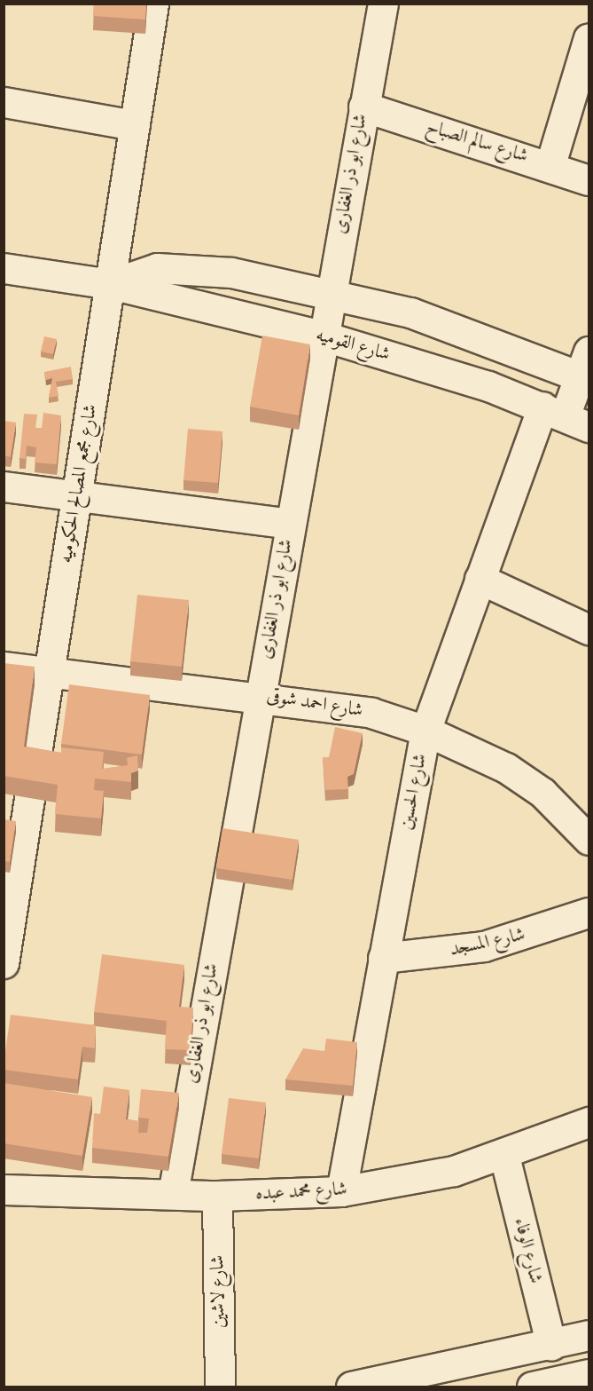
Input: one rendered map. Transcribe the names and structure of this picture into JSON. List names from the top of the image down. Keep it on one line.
{"streets":{"street":["شارع سالم الصباح","شارع ابو ذر الغفارى","شارع القوميه","شارع مجمع المصالح الحكوميه","شارع احمد شوقى","شارع الحسين","شارع المسجد","شارع محمد عبده","شارع الوفاء","شارع لاشين"]},"crossings":[["شارع سالم الصباح","شارع ابو ذر الغفارى"],["شارع ابو ذر الغفارى","شارع القوميه"],["شارع ابو ذر الغفارى","شارع احمد شوقى"],["شارع ابو ذر الغفارى","شارع محمد عبده"],["شارع القوميه","شارع مجمع المصالح الحكوميه"],["شارع القوميه","شارع الحسين"],["شارع مجمع المصالح الحكوميه","شارع احمد شوقى"],["شارع احمد شوقى","شارع الحسين"],["شارع الحسين","شارع المسجد"],["شارع الحسين","شارع محمد عبده"],["شارع محمد عبده","شارع الوفاء"],["شارع محمد عبده","شارع لاشين"]]}
